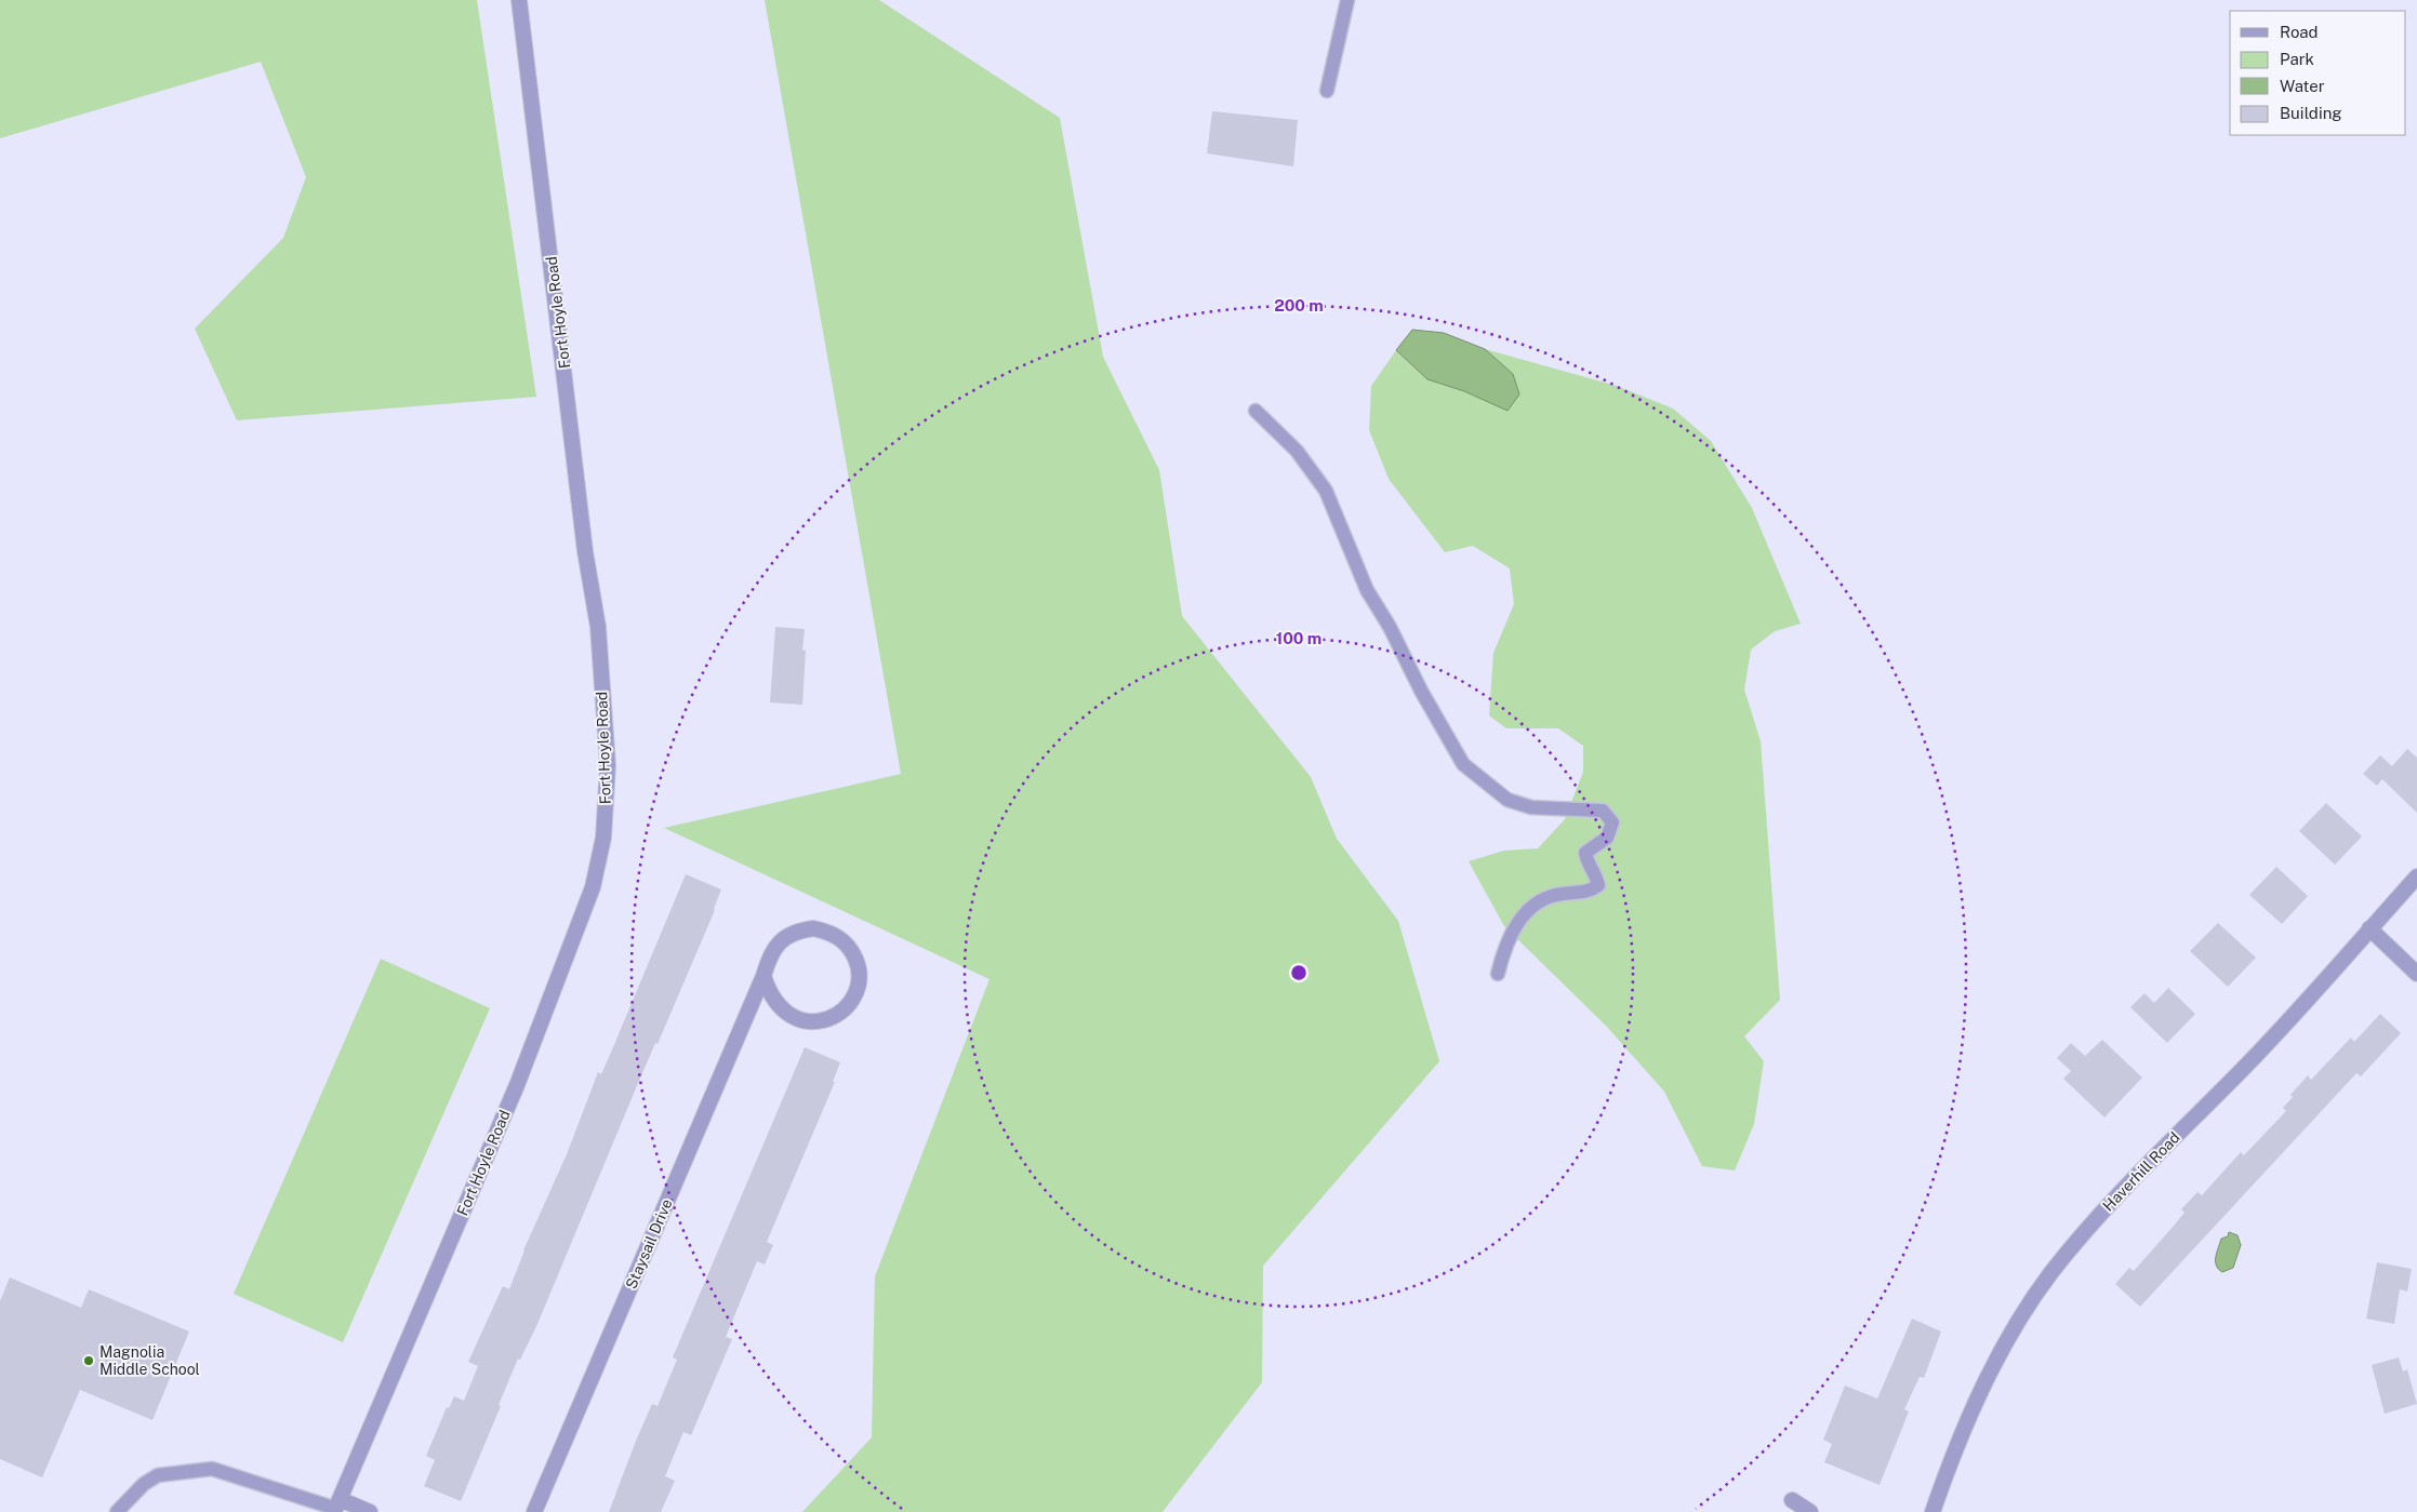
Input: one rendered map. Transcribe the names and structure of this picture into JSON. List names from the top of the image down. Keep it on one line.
{"streets":{"street":["Fort Hoyle Road","Haverhill Road","Staysail Drive"]},"places":["Magnolia Middle School"],"legend":["Road","Park","Water","Building"],"rings":["200 m","100 m"]}
